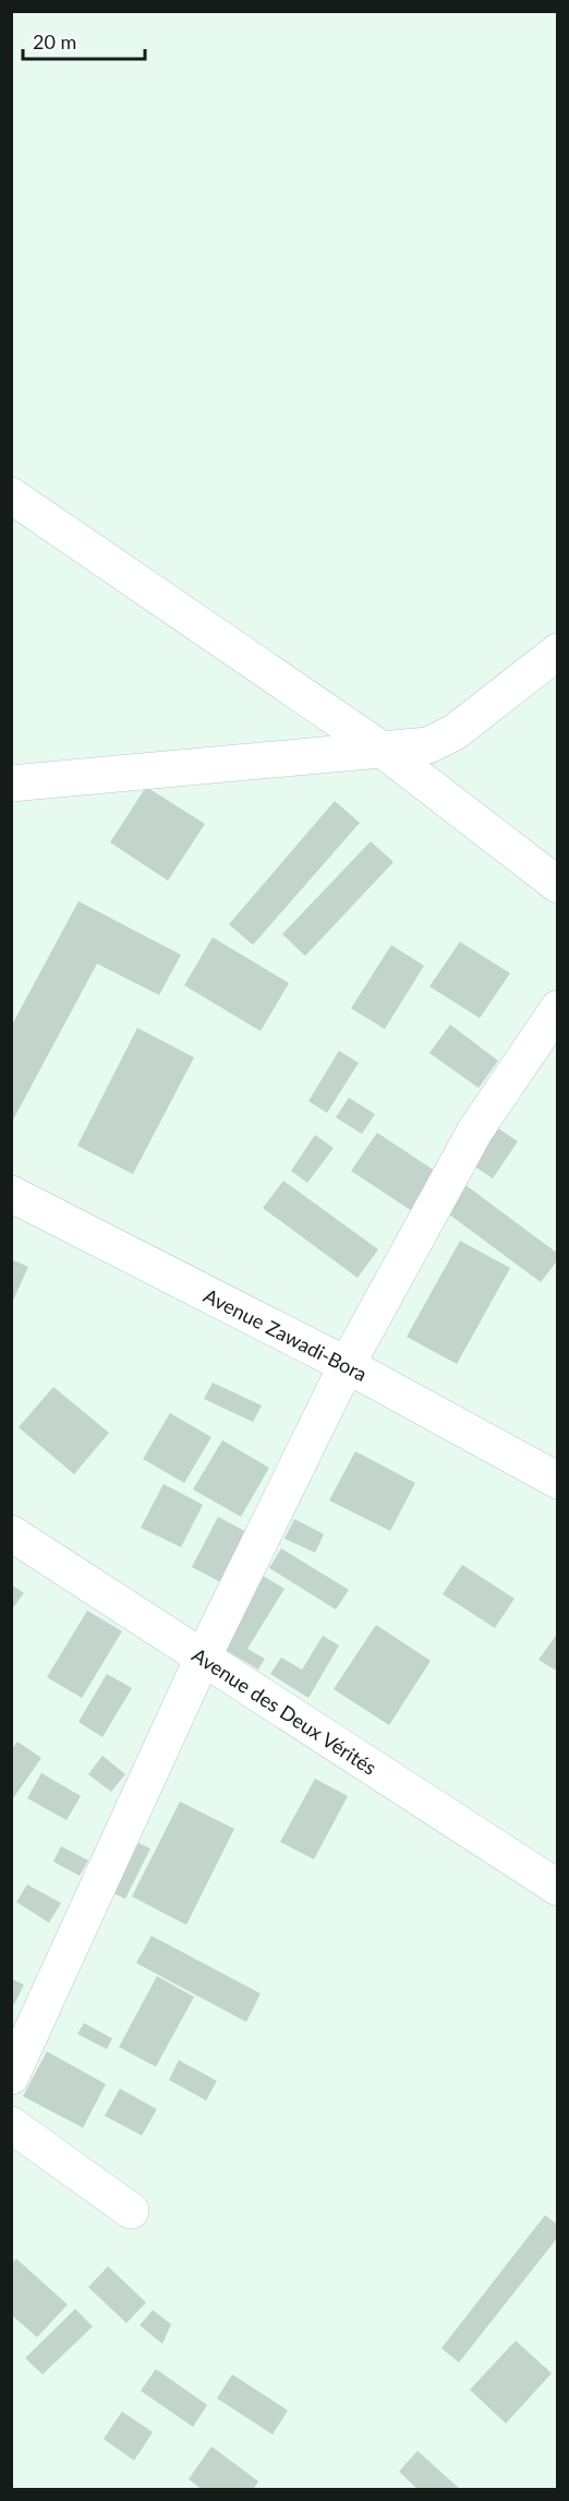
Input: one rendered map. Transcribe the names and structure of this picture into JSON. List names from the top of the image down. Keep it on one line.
{"streets":{"street":["Avenue Zawadi-Bora","Avenue des Deux Vérités"]},"scale_bar":"20 m"}
